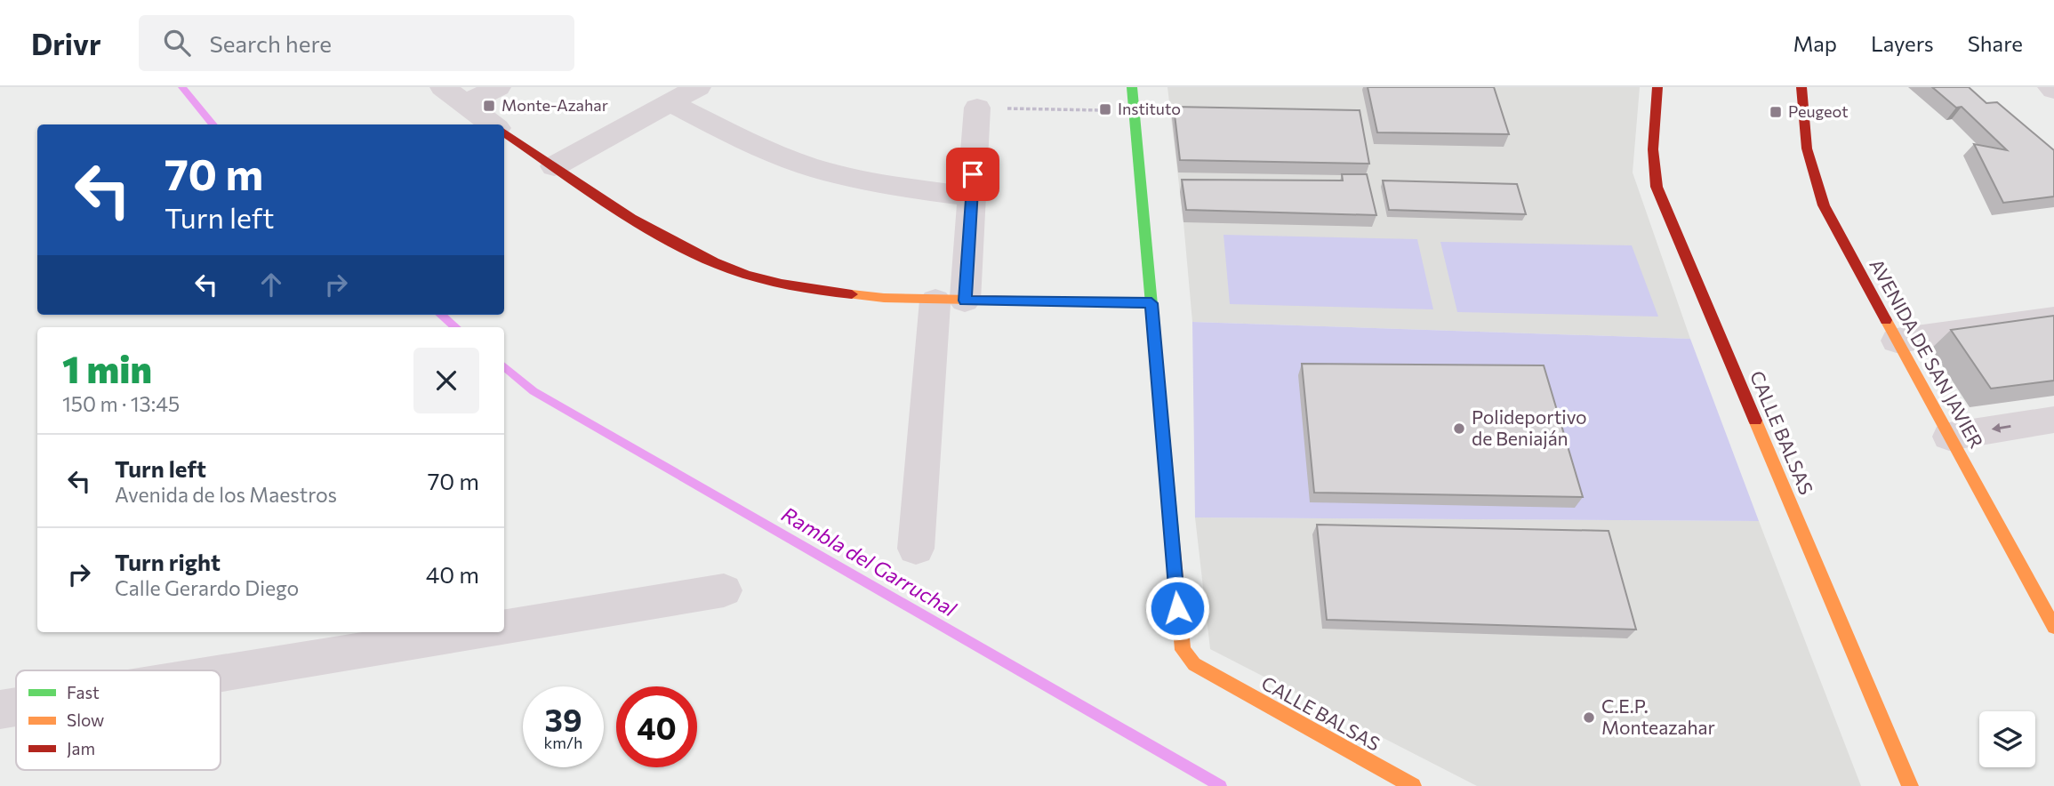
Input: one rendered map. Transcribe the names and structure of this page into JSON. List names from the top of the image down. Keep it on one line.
{"streets":{"street":["AVENIDA DE SAN JAVIER","CALLE BALSAS"]},"water":["Rambla del Garruchal"],"places":{"transit":["Monte-Azahar","Instituto","Peugeot"],"other":["Polideportivo de Beniaján","C.E.P. Monteazahar"]},"legend":["Fast","Slow","Jam"],"page":{"header":"Drivr","search":"Search here","nav":["Map","Layers","Share"],"turn":["70 m","Turn left"],"heading":["1 min","150 m · 13:45"],"list":[{"name":"Turn left","note":"Avenida de los Maestros","value":"70 m"},{"name":"Turn right","note":"Calle Gerardo Diego","value":"40 m"}],"speed":"39 km/h","limit":"40"}}
